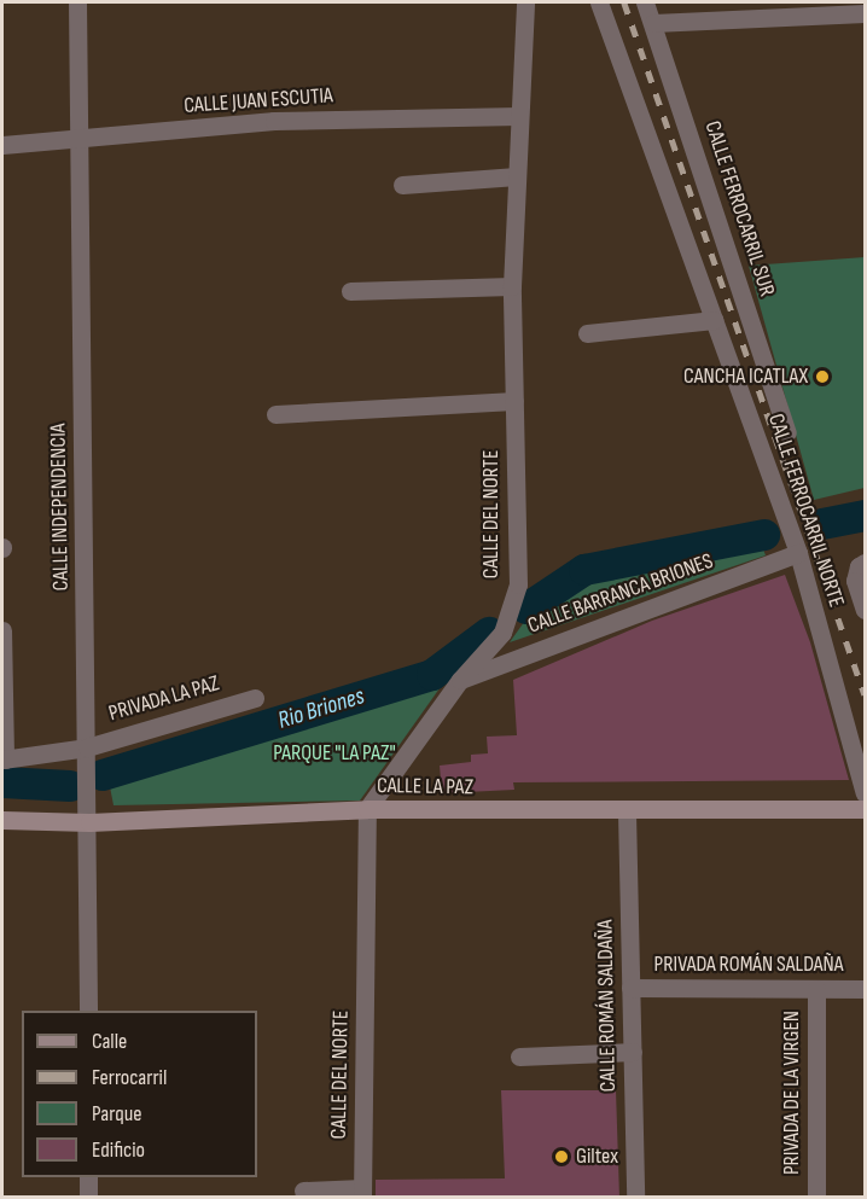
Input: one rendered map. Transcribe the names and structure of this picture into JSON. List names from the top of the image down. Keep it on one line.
{"streets":{"main road":["CALLE LA PAZ"],"street":["CALLE JUAN ESCUTIA","CALLE FERROCARRIL SUR","CALLE INDEPENDENCIA","CALLE FERROCARRIL NORTE","CALLE DEL NORTE","CALLE BARRANCA BRIONES","PRIVADA LA PAZ","PRIVADA ROMÁN SALDAÑA","CALLE ROMÁN SALDAÑA","PRIVADA DE LA VIRGEN"]},"crossings":[["CALLE JUAN ESCUTIA","CALLE INDEPENDENCIA"],["CALLE JUAN ESCUTIA","CALLE DEL NORTE"],["CALLE INDEPENDENCIA","PRIVADA LA PAZ"],["CALLE INDEPENDENCIA","CALLE LA PAZ"],["CALLE FERROCARRIL NORTE","CALLE BARRANCA BRIONES"],["CALLE FERROCARRIL NORTE","CALLE LA PAZ"],["CALLE DEL NORTE","CALLE BARRANCA BRIONES"],["CALLE DEL NORTE","CALLE LA PAZ"],["CALLE LA PAZ","CALLE ROMÁN SALDAÑA"],["PRIVADA ROMÁN SALDAÑA","CALLE ROMÁN SALDAÑA"],["PRIVADA ROMÁN SALDAÑA","PRIVADA DE LA VIRGEN"]],"water":["Rio Briones"],"parks":["PARQUE \"LA PAZ\""],"places":["CANCHA ICATLAX","Giltex"],"legend":["Calle","Ferrocarril","Parque","Edificio"]}
